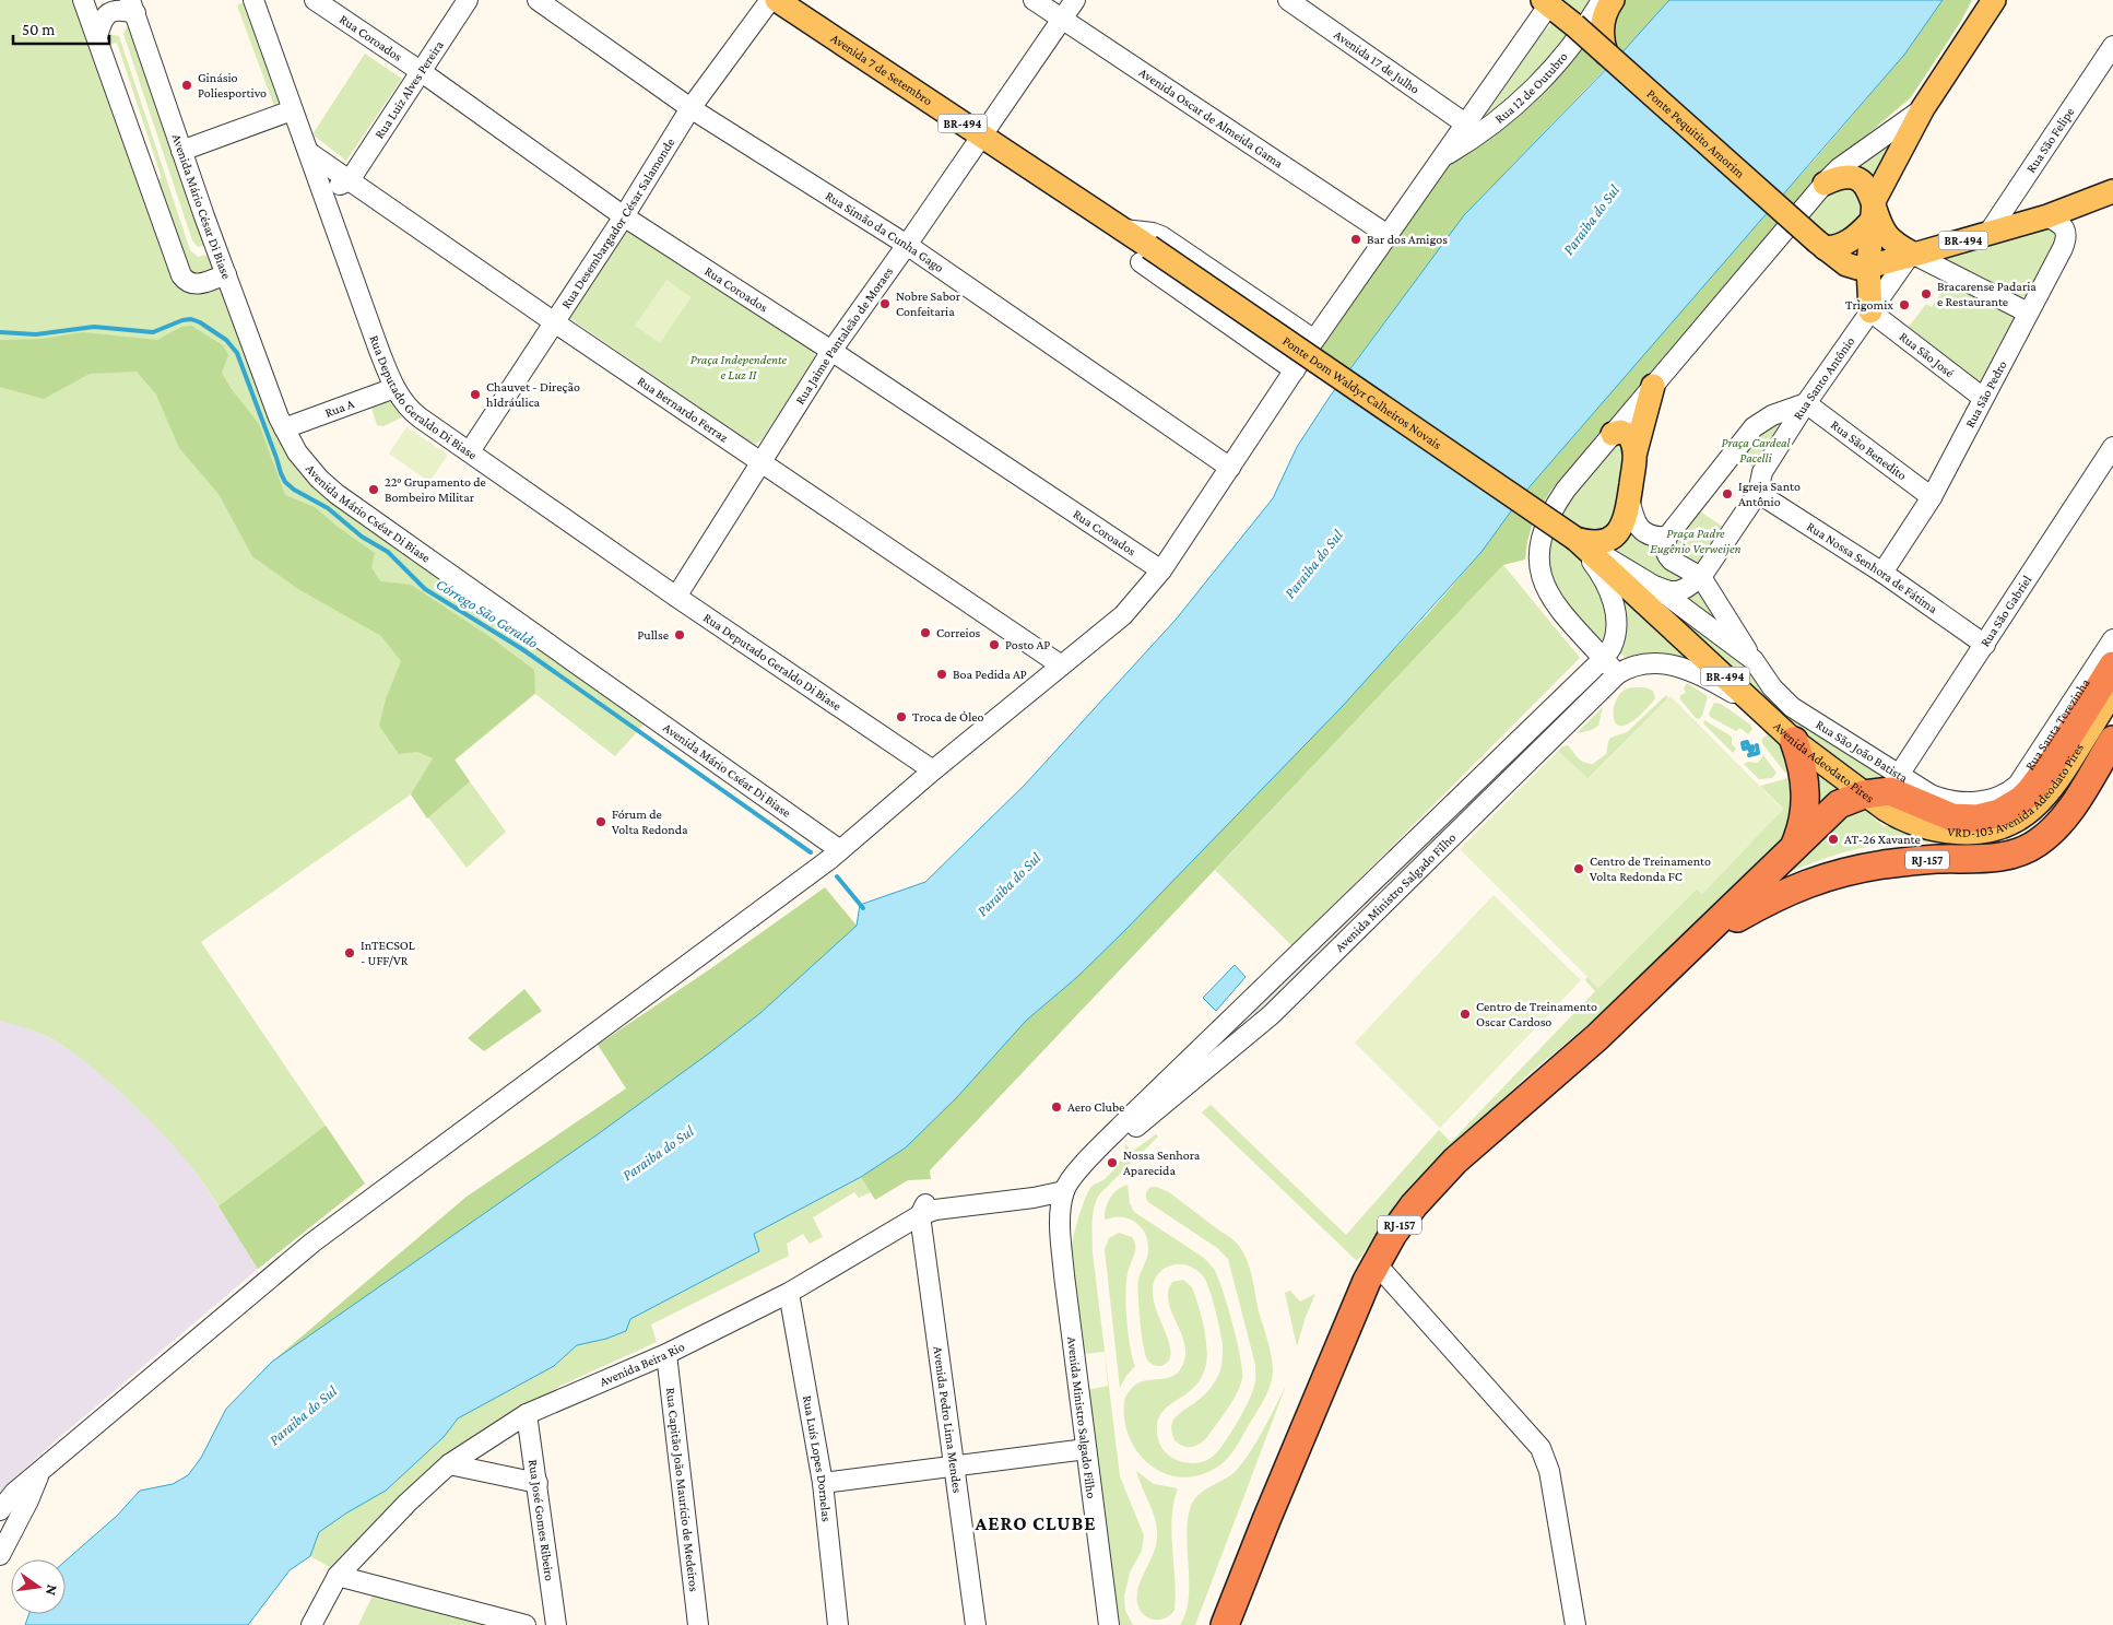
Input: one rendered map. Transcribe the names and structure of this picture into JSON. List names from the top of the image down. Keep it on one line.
{"streets":{"highway":["Avenida Adeodato Pires","RJ-157"],"main road":["Avenida 7 de Setembro","BR-494","Ponte Pequitito Amorim","Ponte Dom Waldyr Calheiros Novais","VRD-103 Avenida Adeodato Pires"],"street":["Rua Coroados","Avenida 17 de Julho","Rua 12 de Outubro","Rua Luiz Alves Pereira","Avenida Oscar de Almeida Gama","Rua São Felipe","Avenida Mário César Di Biase","Rua Desembargador César Salamonde","Rua Simão da Cunha Gago","Rua Jaime Pantaleão de Moraes","Rua São José","Rua Santo Antônio","Rua São Pedro","Rua Deputado Geraldo Di Biase","Rua A","Rua Bernardo Ferraz","Rua São Benedito","Avenida Mário Cséar Di Biase","Rua Nossa Senhora de Fátima","Rua São Gabriel","Rua Santa Terezinha","Rua São João Batista","Avenida Ministro Salgado Filho","Avenida Beira Rio","Avenida Pedro Lima Mendes","Rua Luís Lopes Dornelas","Rua Capitão João Maurício de Medeiros","Rua José Gomes Ribeiro"]},"crossings":[["Rua Coroados","Rua Luiz Alves Pereira"],["Rua Coroados","Rua Desembargador César Salamonde"],["Rua Coroados","Rua Jaime Pantaleão de Moraes"],["Avenida 7 de Setembro","Rua Jaime Pantaleão de Moraes"],["Avenida 7 de Setembro","Ponte Dom Waldyr Calheiros Novais"],["Rua Luiz Alves Pereira","Rua Bernardo Ferraz"],["Avenida Oscar de Almeida Gama","Rua Jaime Pantaleão de Moraes"],["BR-494","Ponte Pequitito Amorim"],["BR-494","Rua São Felipe"],["BR-494","Rua Santo Antônio"],["BR-494","Rua São Pedro"],["Avenida Mário César Di Biase","Avenida Mário Cséar Di Biase"],["Rua Desembargador César Salamonde","Rua Simão da Cunha Gago"],["Rua Desembargador César Salamonde","Rua Deputado Geraldo Di Biase"],["Rua Desembargador César Salamonde","Rua Bernardo Ferraz"],["Rua Simão da Cunha Gago","Rua Jaime Pantaleão de Moraes"],["Rua Jaime Pantaleão de Moraes","Rua Deputado Geraldo Di Biase"],["Rua Jaime Pantaleão de Moraes","Rua Bernardo Ferraz"],["Rua São José","Rua Santo Antônio"],["Rua São José","Rua São Pedro"],["Rua Santo Antônio","Ponte Dom Waldyr Calheiros Novais"],["Rua Santo Antônio","Rua São Benedito"],["Rua Santo Antônio","Rua Nossa Senhora de Fátima"],["Rua Santo Antônio","Rua São João Batista"],["Rua Santo Antônio","Avenida Adeodato Pires"],["Rua Santo Antônio","Avenida Ministro Salgado Filho"],["Ponte Dom Waldyr Calheiros Novais","Avenida Adeodato Pires"],["Ponte Dom Waldyr Calheiros Novais","Avenida Ministro Salgado Filho"],["Rua São Pedro","Rua São Benedito"],["Rua São Pedro","Rua Nossa Senhora de Fátima"],["Rua Deputado Geraldo Di Biase","Rua A"],["Rua Deputado Geraldo Di Biase","Rua Bernardo Ferraz"],["Rua A","Avenida Mário Cséar Di Biase"],["Rua Nossa Senhora de Fátima","Rua São Gabriel"],["Rua São Gabriel","Rua São João Batista"],["Rua Santa Terezinha","Rua São João Batista"],["Avenida Adeodato Pires","VRD-103 Avenida Adeodato Pires"],["Avenida Adeodato Pires","Avenida Ministro Salgado Filho"],["Avenida Ministro Salgado Filho","Avenida Beira Rio"],["Avenida Beira Rio","Avenida Pedro Lima Mendes"],["Avenida Beira Rio","Rua Luís Lopes Dornelas"],["Avenida Beira Rio","Rua Capitão João Maurício de Medeiros"],["Avenida Beira Rio","Rua José Gomes Ribeiro"]],"districts":["AERO CLUBE"],"water":["Paraiba do Sul","Córrego São Geraldo"],"parks":["Praça Independente e Luz II","Praça Cardeal Pacelli","Praça Padre Eugênio Verweijen"],"places":["Ginásio Poliesportivo","Bar dos Amigos","Bracarense Padaria e Restaurante","Nobre Sabor Confeitaria","Trigomix","Chauvet - Direção hIdráulica","22° Grupamento de Bombeiro Militar","Igreja Santo Antônio","Correios","Pullse","Posto AP","Boa Pedida AP","Troca de Óleo","Fórum de Volta Redonda","AT-26 Xavante","Centro de Treinamento Volta Redonda FC","InTECSOL - UFF/VR","Centro de Treinamento Oscar Cardoso","Aero Clube","Nossa Senhora Aparecida"],"scale_bar":"50 m","north":"right"}
